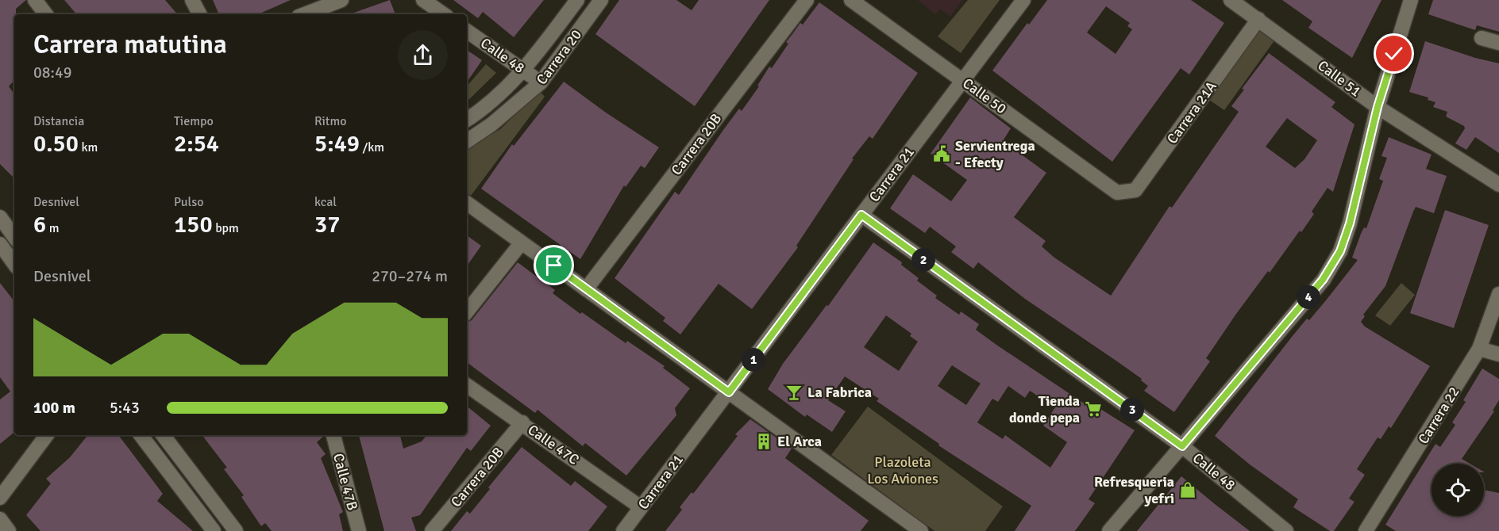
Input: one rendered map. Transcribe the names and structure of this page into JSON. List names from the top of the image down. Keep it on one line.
{"streets":{"street":["Calle 48","Carrera 20","Calle 51","Calle 50","Carrera 21A","Carrera 20B","Carrera 21","Carrera 22","Calle 47C","Calle 47B"]},"crossings":[["Calle 48","Carrera 20"],["Calle 48","Carrera 21"],["Calle 51","Carrera 21A"],["Calle 50","Carrera 21A"],["Calle 50","Carrera 21"],["Carrera 20B","Calle 47C"],["Carrera 21","Calle 47C"]],"parks":["Plazoleta Los Aviones"],"places":{"public building":["Servientrega - Efecty"],"bar":["La Fabrica"],"supermarket":["Tienda donde pepa"],"building":["El Arca"],"shop":["Refresqueria yefri"]},"page":{"heading":["Carrera matutina","08:49"],"stats":[["Distancia","0.50 km"],["Tiempo","2:54"],["Ritmo","5:49 /km"],["Desnivel","6 m"],["Pulso","150 bpm"],["kcal","37"]],"pins":["2","4","1","3"],"chart":["Desnivel","270–274 m"],"list":[{"name":"100 m","note":"5:43"}]}}
